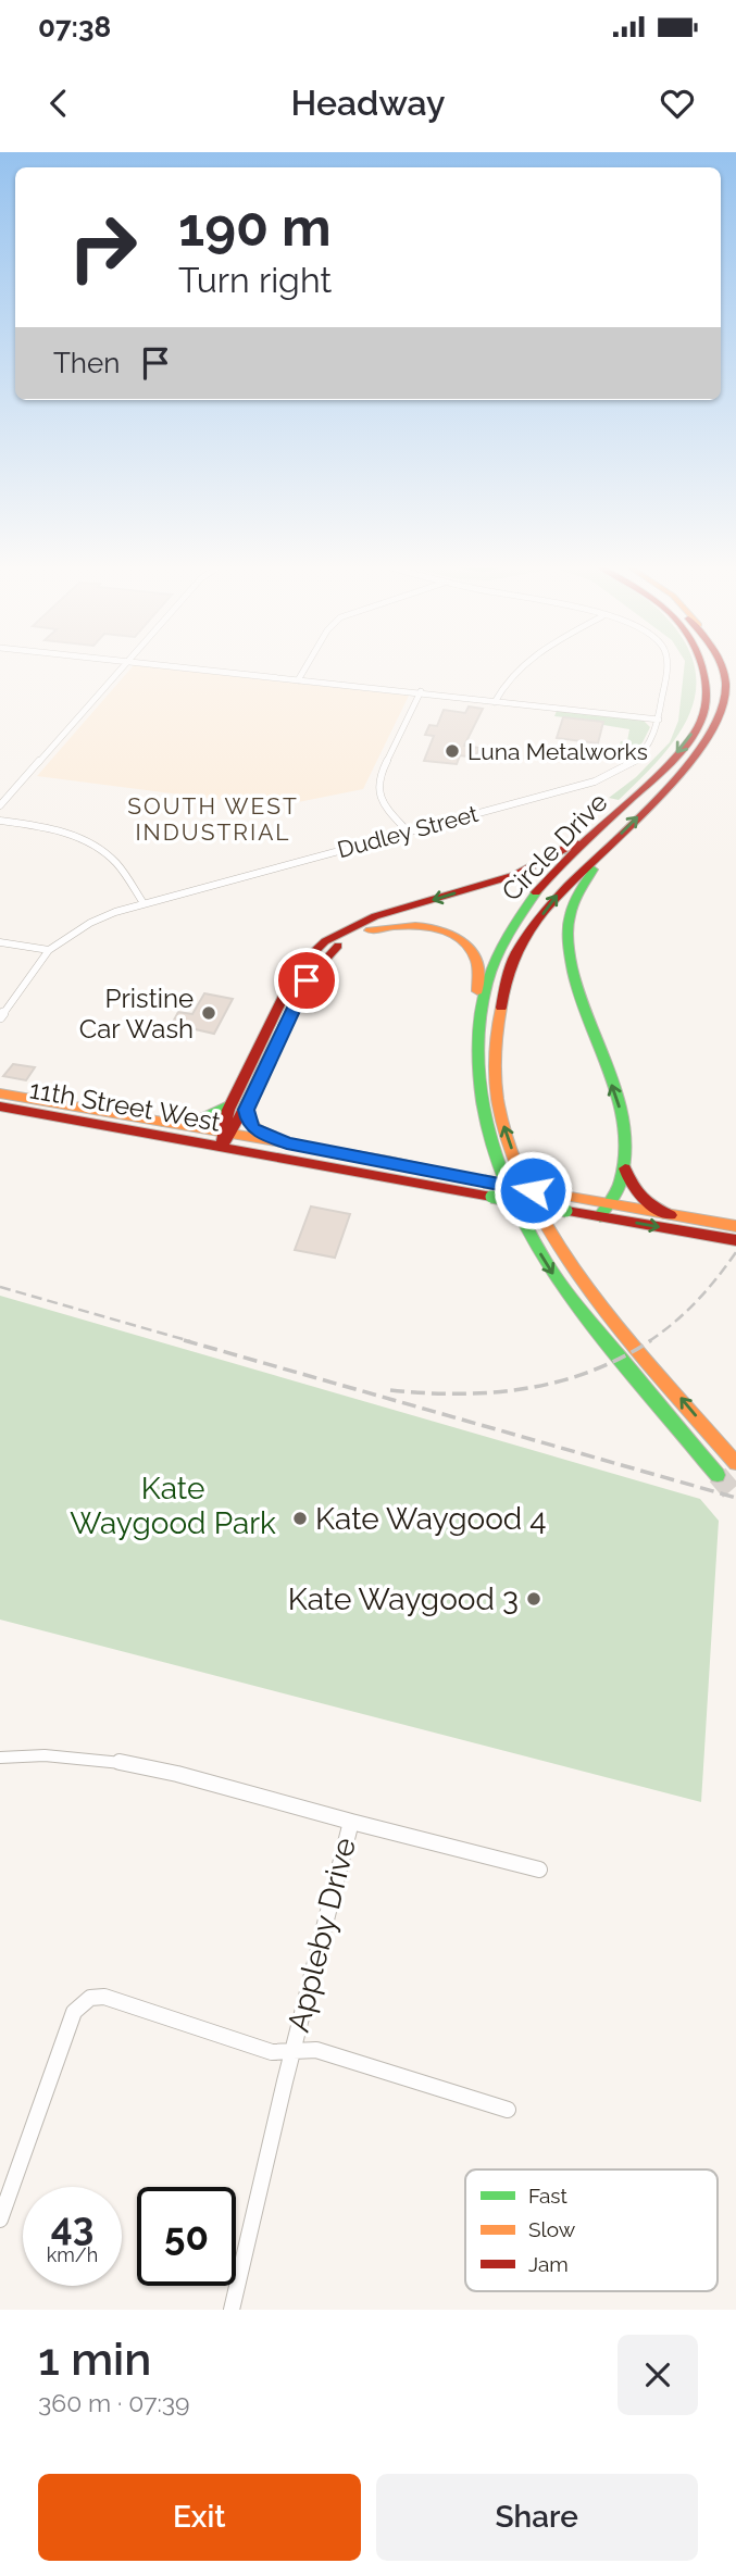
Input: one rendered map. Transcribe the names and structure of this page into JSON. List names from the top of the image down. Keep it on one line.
{"streets":{"main road":["Circle Drive","11th Street West"],"street":["Dudley Street","Appleby Drive"]},"districts":["SOUTH WEST INDUSTRIAL"],"parks":["Kate Waygood Park"],"places":["Luna Metalworks","Pristine Car Wash","Kate Waygood 4","Kate Waygood 3"],"legend":["Fast","Slow","Jam"],"page":{"status":"07:38","header":"Headway","turn":["190 m","Turn right"],"then":"Then","speed":"43 km/h","limit":"50","heading":["1 min","360 m · 07:39"],"buttons":["Exit","Share"]}}
